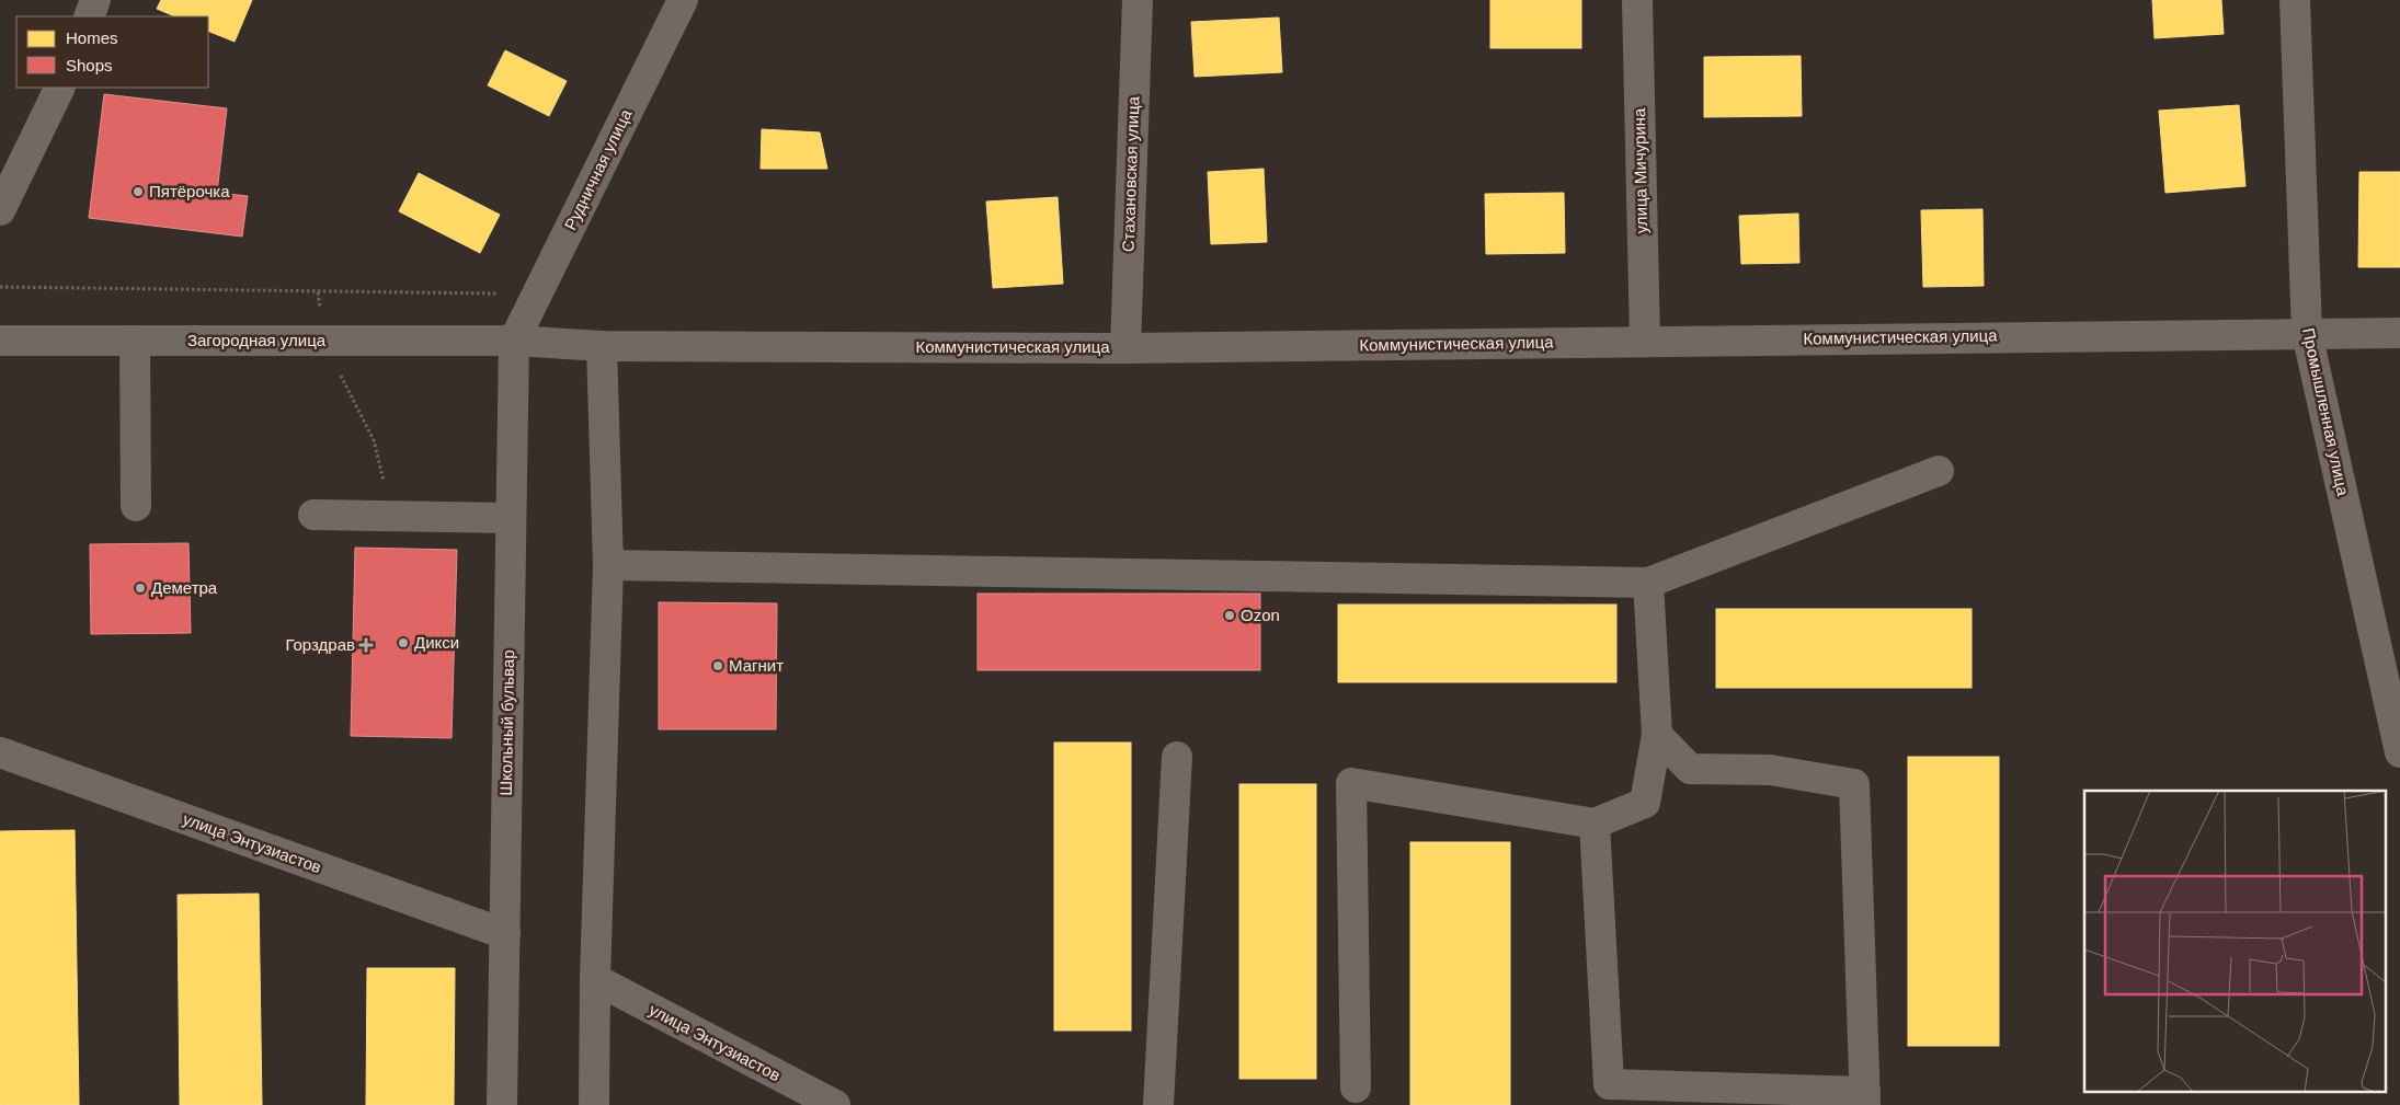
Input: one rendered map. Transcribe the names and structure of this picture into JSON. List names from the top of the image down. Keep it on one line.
{"streets":{"street":["Рудничная улица","улица Мичурина","Стахановская улица","Коммунистическая улица","Загородная улица","Промышленная улица","Школьный бульвар","улица Энтузиастов"]},"crossings":[["Рудничная улица","Коммунистическая улица"],["Рудничная улица","Загородная улица"],["Рудничная улица","Школьный бульвар"],["улица Мичурина","Коммунистическая улица"],["Стахановская улица","Коммунистическая улица"],["Коммунистическая улица","Загородная улица"],["Коммунистическая улица","Промышленная улица"],["Коммунистическая улица","Школьный бульвар"],["Загородная улица","Школьный бульвар"],["Школьный бульвар","улица Энтузиастов"]],"places":{"other":["Пятёрочка","Деметра","Ozon","Дикси","Магнит"],"health":["Горздрав"]},"legend":["Homes","Shops"]}
